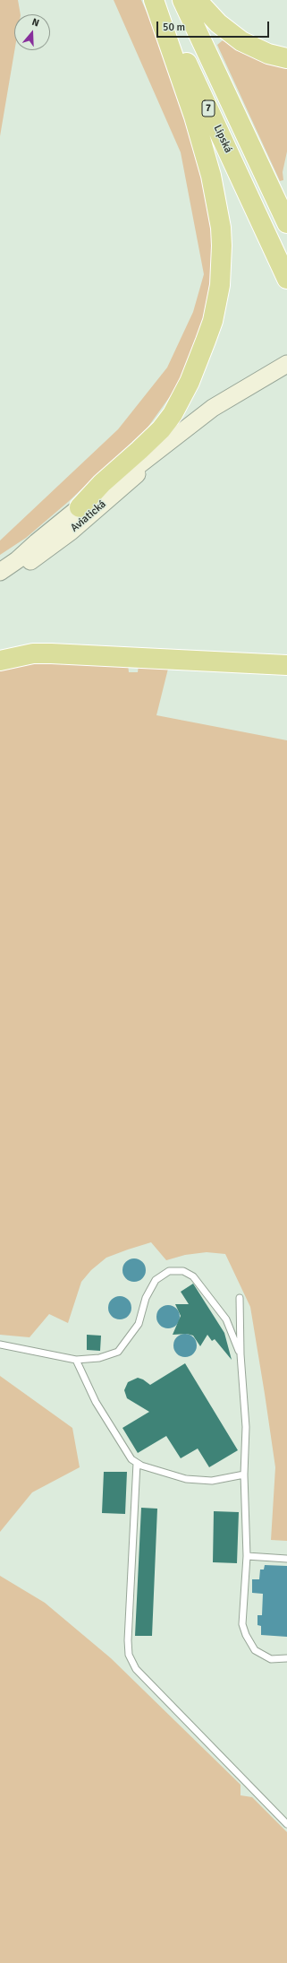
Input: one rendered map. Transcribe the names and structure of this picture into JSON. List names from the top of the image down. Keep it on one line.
{"streets":{"highway":["7","Lipská"],"main road":["Aviatická"]},"scale_bar":"50 m","north":"top"}
